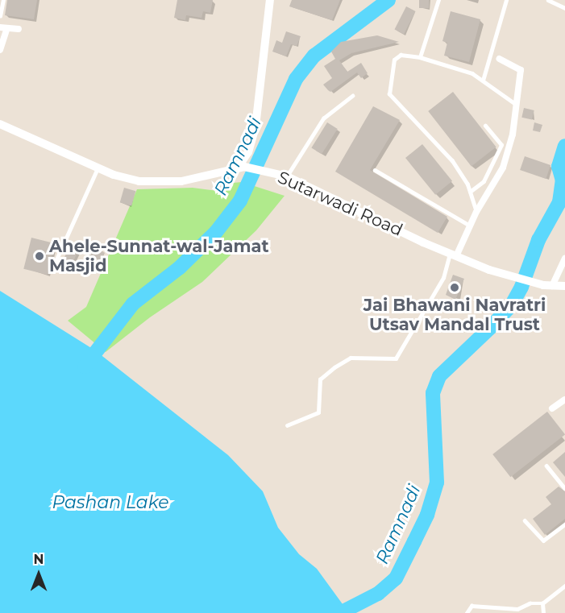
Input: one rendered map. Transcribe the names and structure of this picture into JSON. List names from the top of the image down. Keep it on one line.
{"streets":{"street":["Sutarwadi Road"]},"water":["Ramnadi","Pashan Lake"],"places":["Ahele-Sunnat-wal-Jamat Masjid","Jai Bhawani Navratri Utsav Mandal Trust"],"north":"top"}
